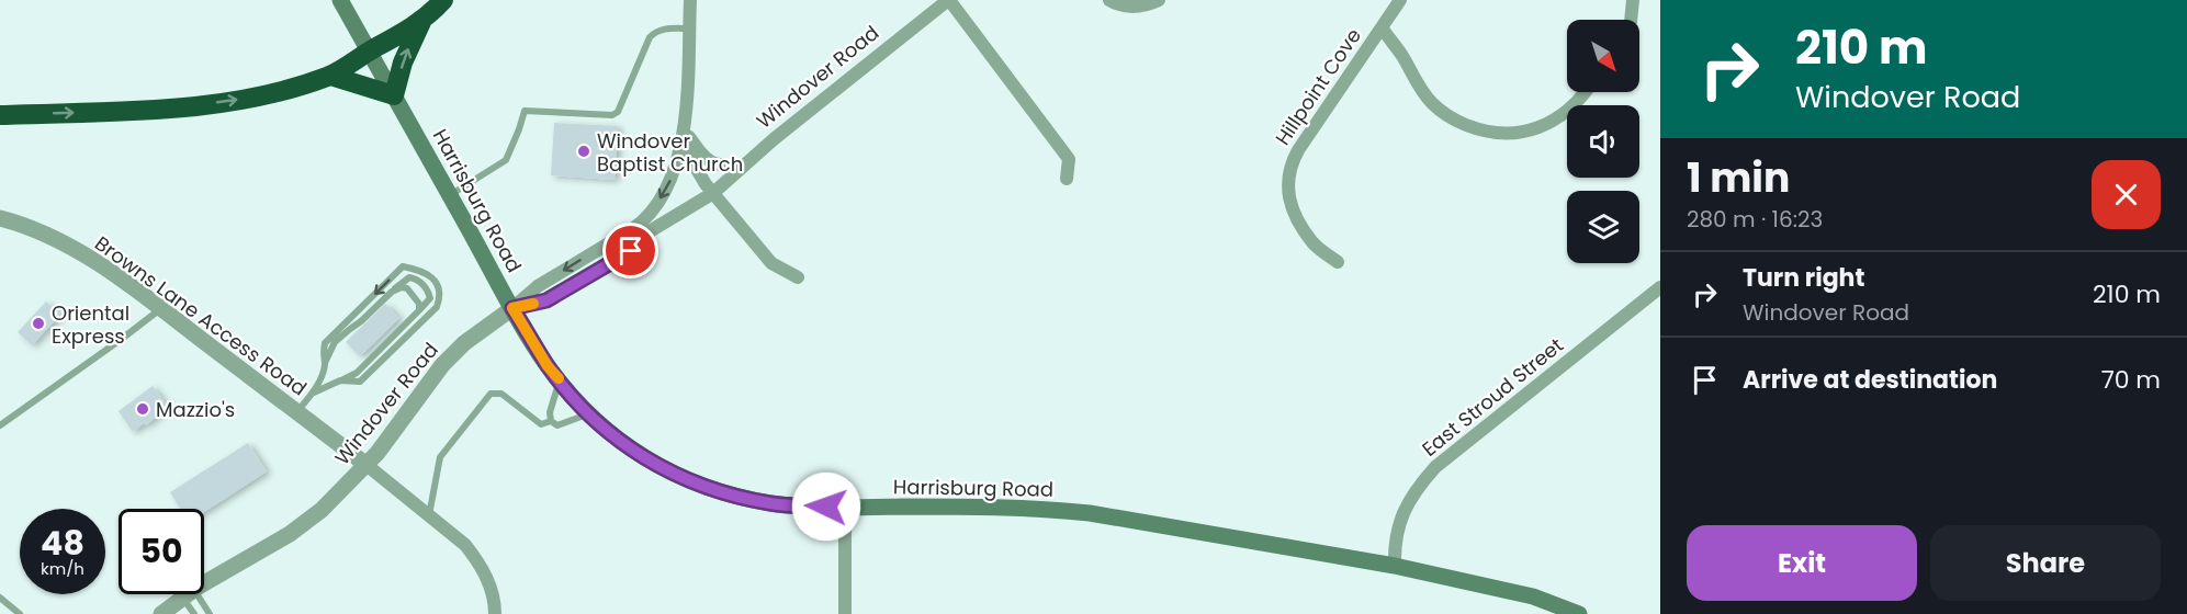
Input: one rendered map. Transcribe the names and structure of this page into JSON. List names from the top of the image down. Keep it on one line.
{"streets":{"main road":["Harrisburg Road"],"street":["Windover Road","Hillpoint Cove","Browns Lane Access Road","East Stroud Street"]},"crossings":[["Windover Road","Harrisburg Road"],["Windover Road","Browns Lane Access Road"],["Harrisburg Road","East Stroud Street"]],"places":["Windover Baptist Church","Oriental Express","Mazzio's"],"north":"bottom right","page":{"turn":["210 m","Windover Road"],"heading":["1 min","280 m · 16:23"],"list":[{"name":"Turn right","note":"Windover Road","value":"210 m"},{"name":"Arrive at destination","value":"70 m"}],"speed":"48 km/h","limit":"50","buttons":["Exit","Share"]}}
